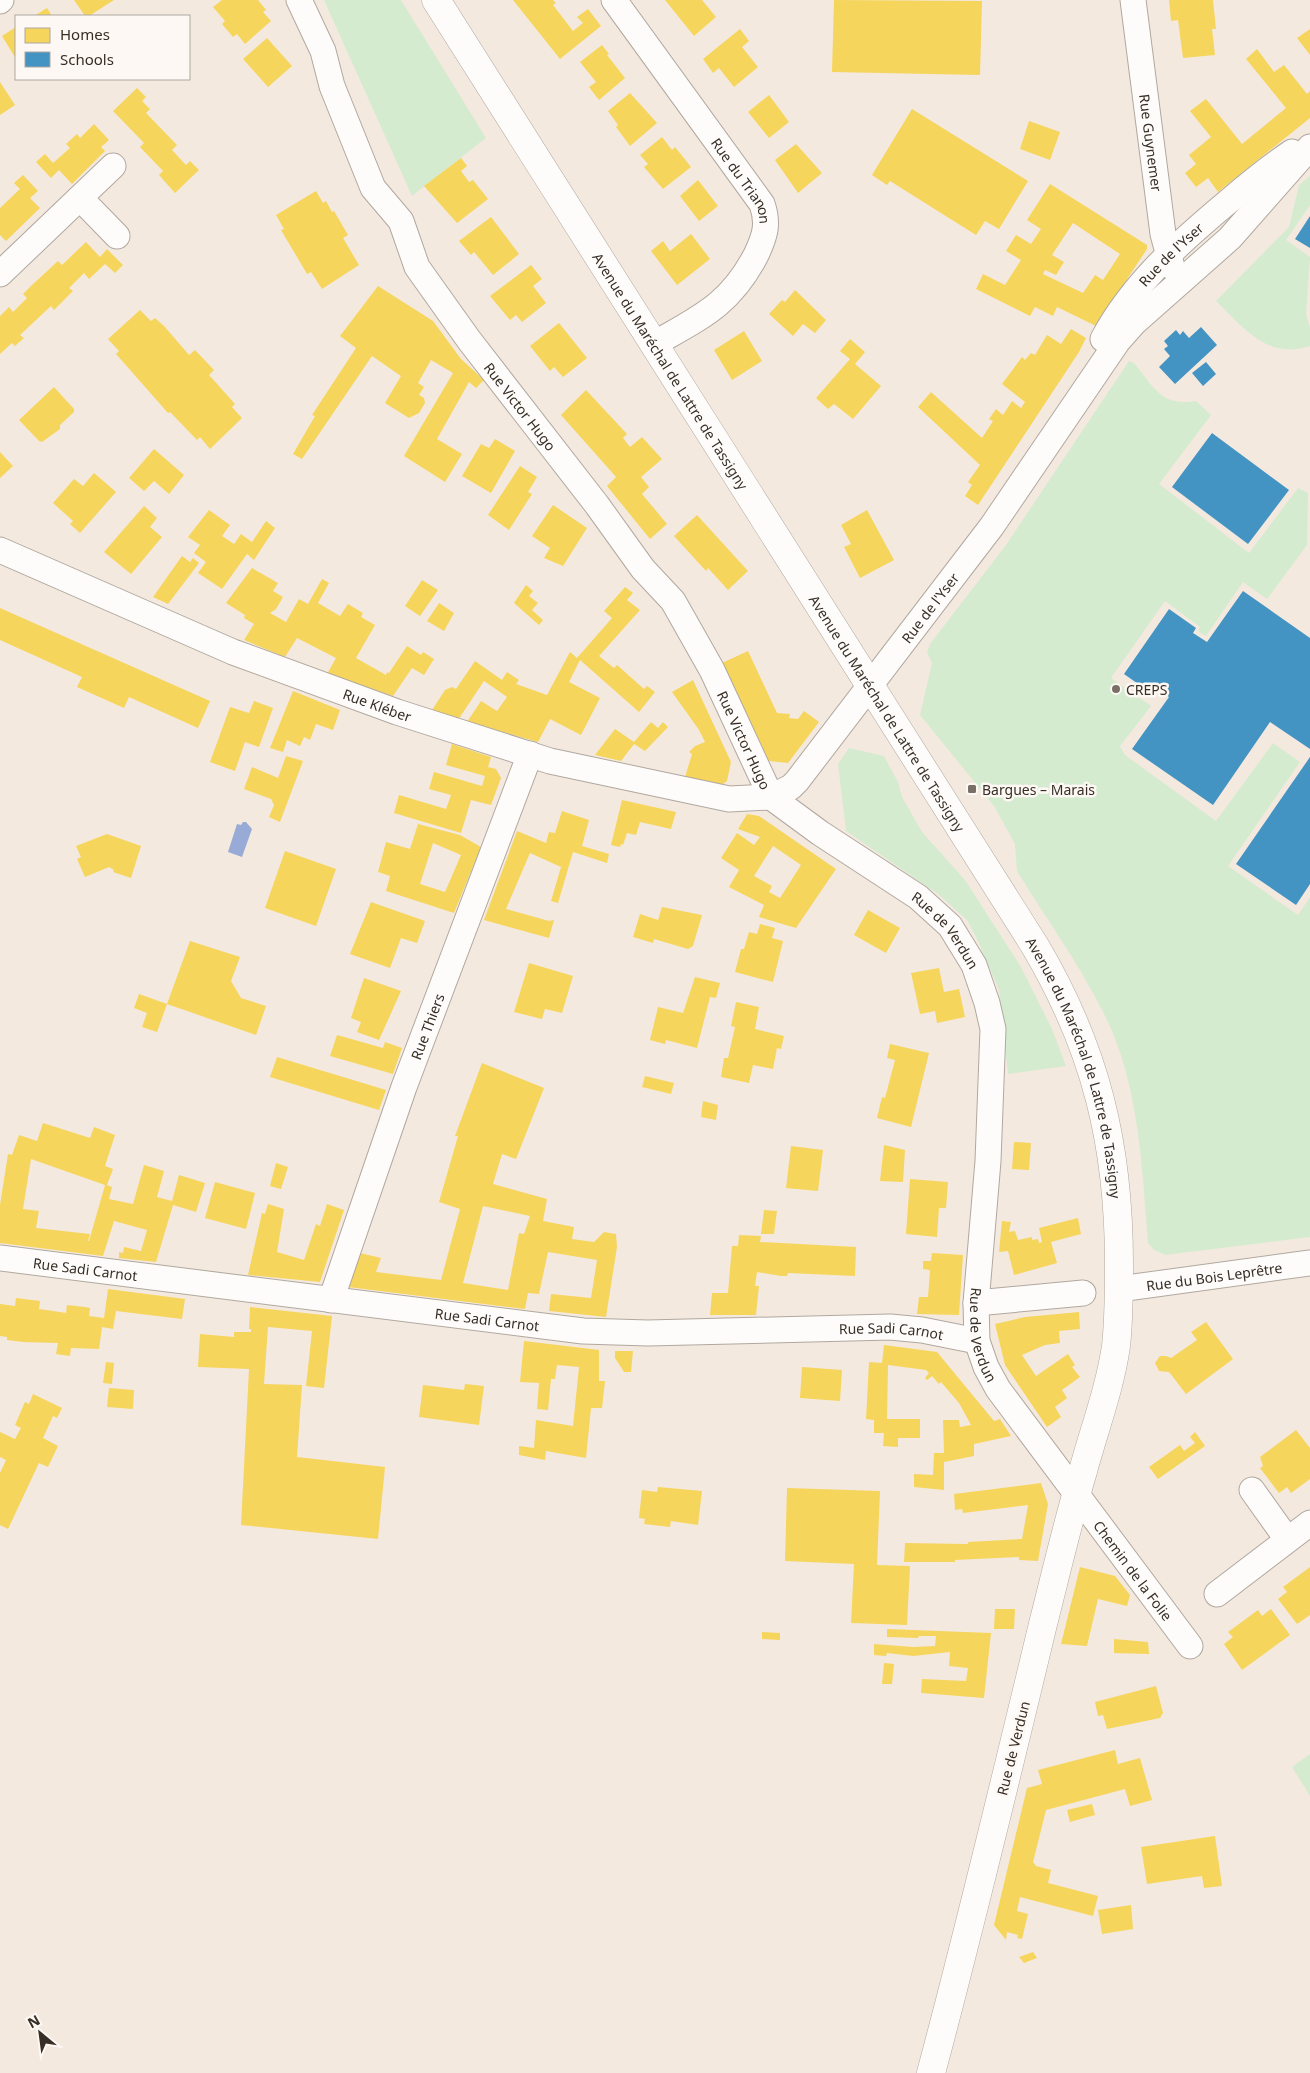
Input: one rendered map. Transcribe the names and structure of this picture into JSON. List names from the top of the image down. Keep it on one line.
{"streets":{"main road":["Avenue du Maréchal de Lattre de Tassigny","Rue de Verdun"],"street":["Rue Guynemer","Rue du Trianon","Rue de l'Yser","Rue Victor Hugo","Rue Kléber","Rue Thiers","Rue Sadi Carnot","Rue du Bois Leprêtre","Chemin de la Folie"]},"crossings":[["Rue Guynemer","Rue de l'Yser"],["Rue du Trianon","Avenue du Maréchal de Lattre de Tassigny"],["Rue de l'Yser","Avenue du Maréchal de Lattre de Tassigny"],["Rue de l'Yser","Rue Victor Hugo"],["Rue de l'Yser","Rue Kléber"],["Rue de l'Yser","Rue de Verdun"],["Avenue du Maréchal de Lattre de Tassigny","Rue de Verdun"],["Avenue du Maréchal de Lattre de Tassigny","Rue du Bois Leprêtre"],["Avenue du Maréchal de Lattre de Tassigny","Chemin de la Folie"],["Rue Victor Hugo","Rue Kléber"],["Rue Victor Hugo","Rue de Verdun"],["Rue Kléber","Rue de Verdun"],["Rue Kléber","Rue Thiers"],["Rue de Verdun","Rue Sadi Carnot"],["Rue de Verdun","Chemin de la Folie"],["Rue Thiers","Rue Sadi Carnot"]],"places":{"other":["CREPS"],"transit":["Bargues – Marais"]},"legend":["Homes","Schools"],"north":"top left"}
